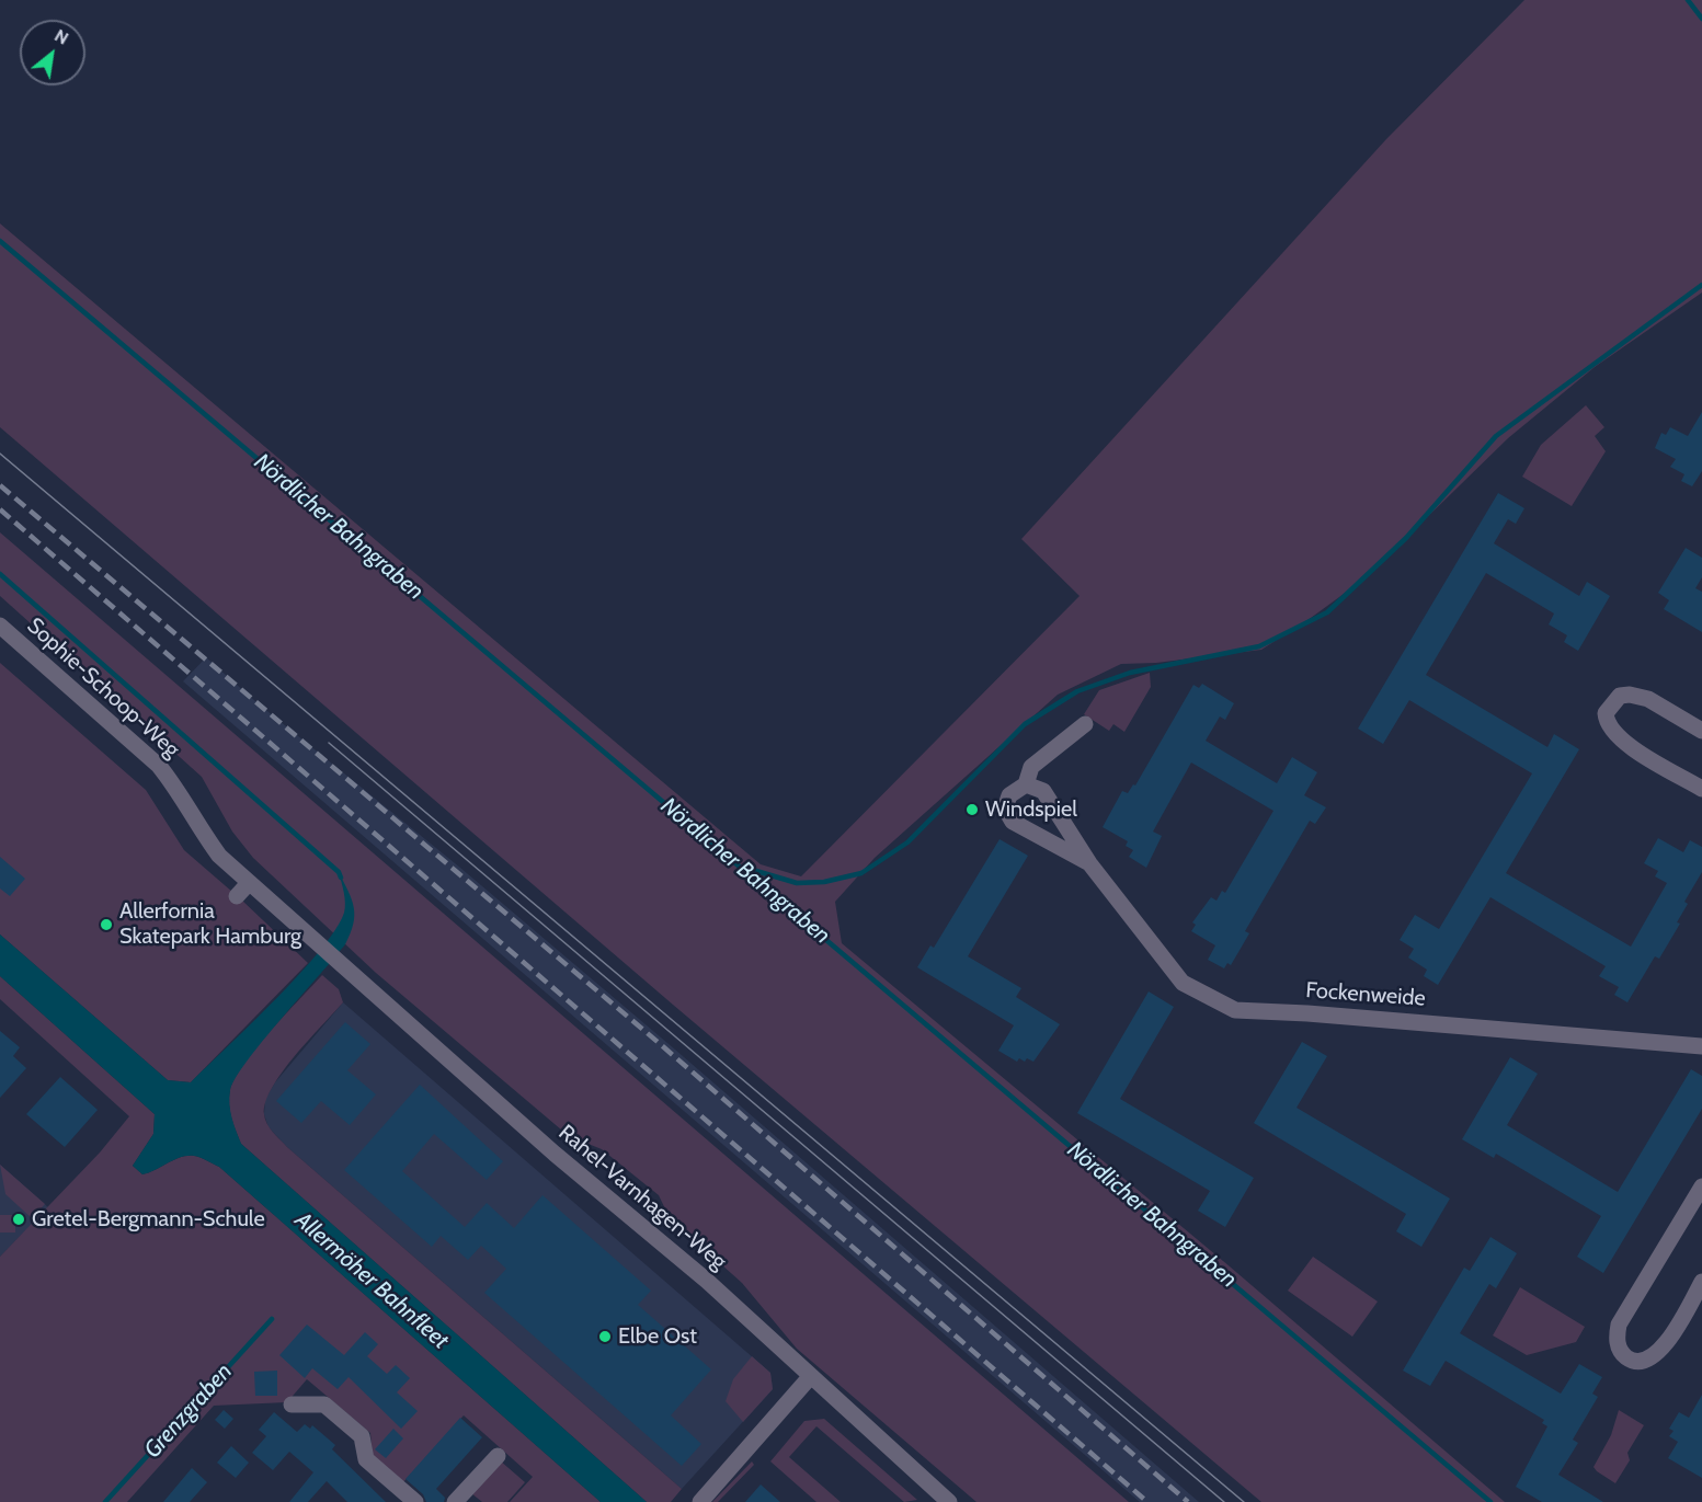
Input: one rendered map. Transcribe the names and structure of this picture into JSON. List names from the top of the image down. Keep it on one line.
{"streets":{"street":["Sophie-Schoop-Weg","Fockenweide","Rahel-Varnhagen-Weg"]},"crossings":[["Sophie-Schoop-Weg","Rahel-Varnhagen-Weg"]],"water":["Nördlicher Bahngraben","Allermöher Bahnfleet","Grenzgraben"],"places":["Windspiel","Allerfornia Skatepark Hamburg","Gretel-Bergmann-Schule","Elbe Ost"],"north":"top right"}
